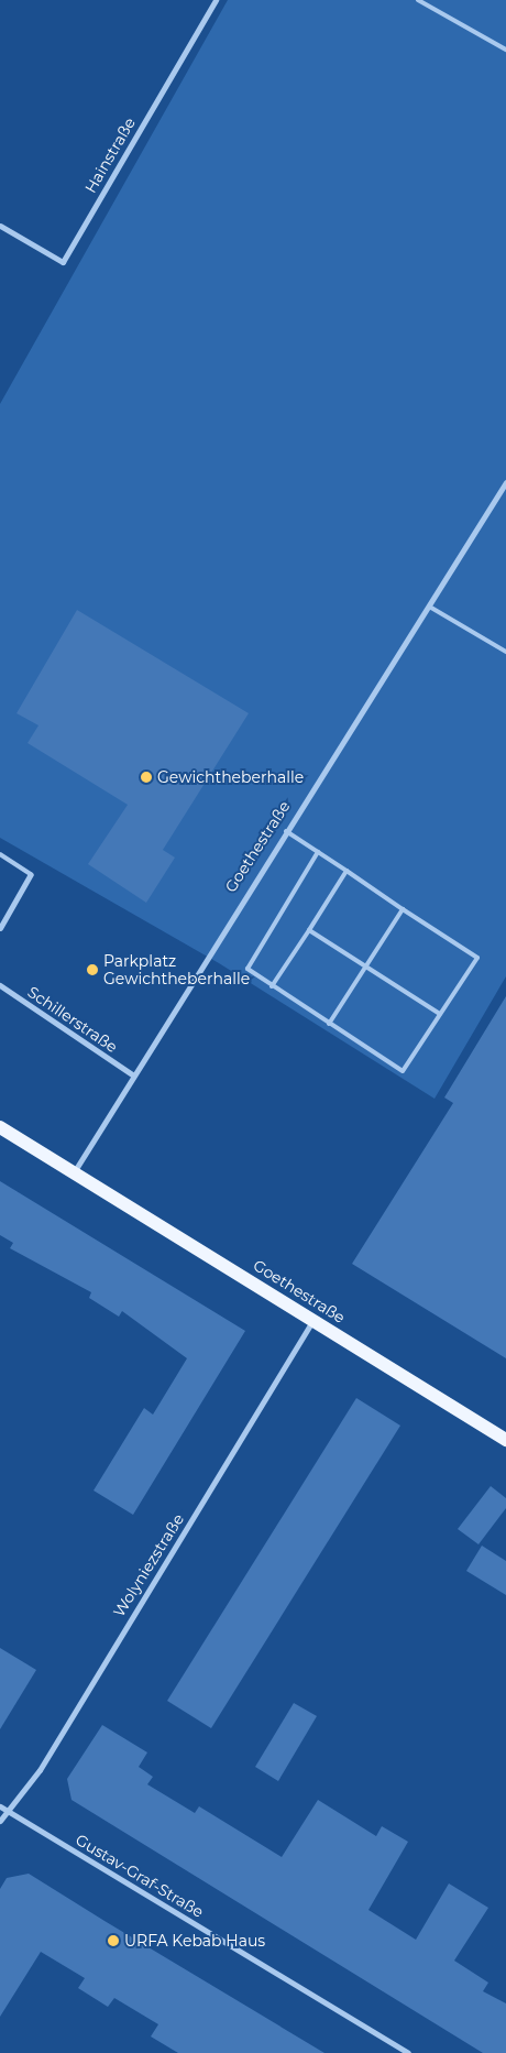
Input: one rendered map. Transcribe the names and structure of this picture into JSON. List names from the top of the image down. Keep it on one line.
{"streets":{"main road":["Goethestraße"],"street":["Hainstraße","Schillerstraße","Wolyniezstraße","Gustav-Graf-Straße"]},"crossings":[["Goethestraße","Schillerstraße"],["Goethestraße","Wolyniezstraße"],["Wolyniezstraße","Gustav-Graf-Straße"]],"places":["Gewichtheberhalle","Parkplatz Gewichtheberhalle","URFA Kebab Haus"]}
